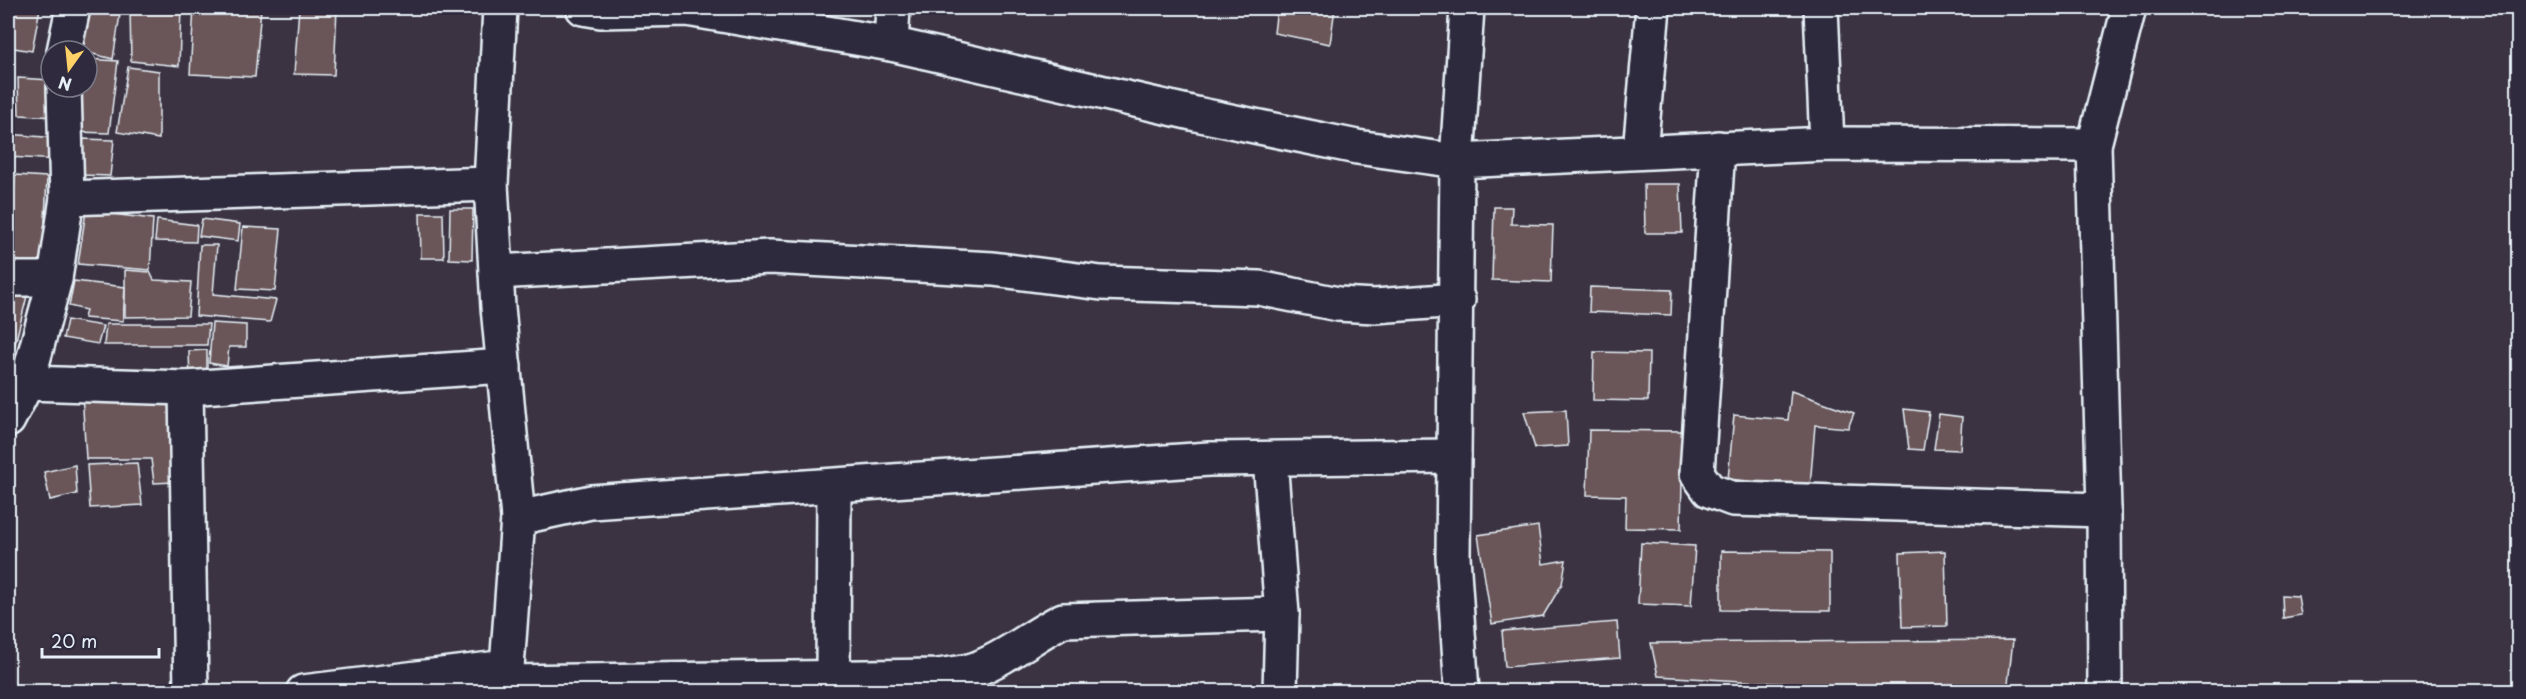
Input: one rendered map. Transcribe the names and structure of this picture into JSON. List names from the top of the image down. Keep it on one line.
{"scale_bar":"20 m","north":"bottom"}
